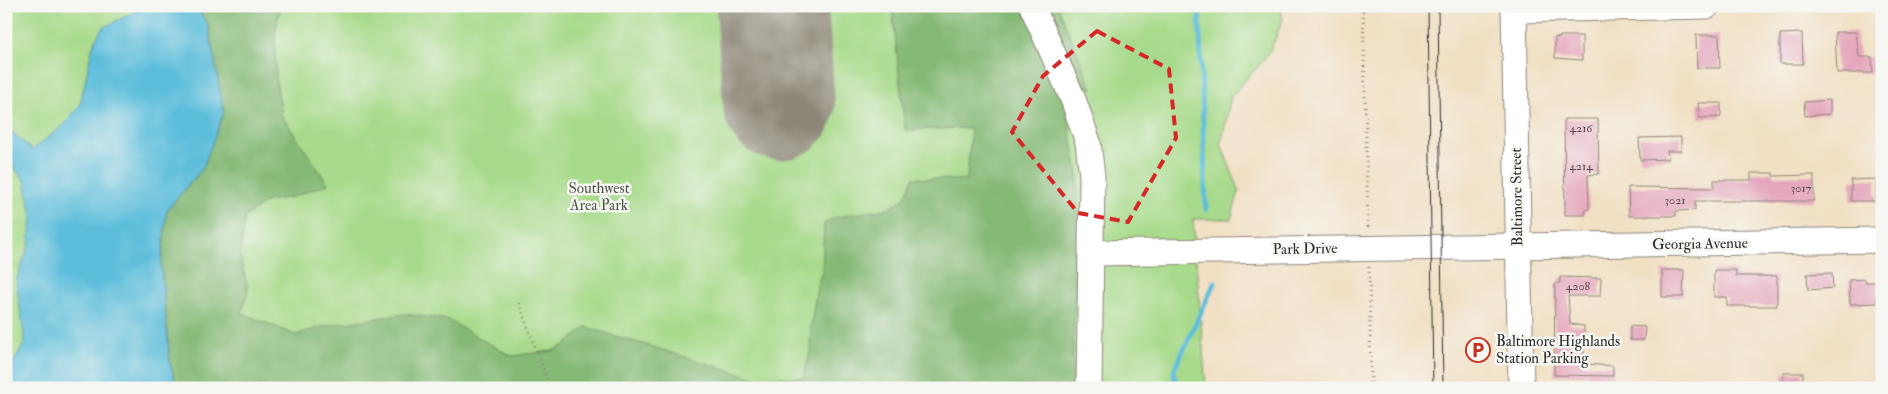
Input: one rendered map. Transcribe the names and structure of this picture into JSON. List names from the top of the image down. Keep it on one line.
{"streets":{"street":["Baltimore Street","Georgia Avenue","Park Drive"]},"crossings":[["Baltimore Street","Georgia Avenue"],["Baltimore Street","Park Drive"],["Georgia Avenue","Park Drive"]],"parks":["Southwest Area Park"],"places":{"parking":["Baltimore Highlands Station Parking"]},"house_numbers":["4216","4214","3017","3021","4208"]}
